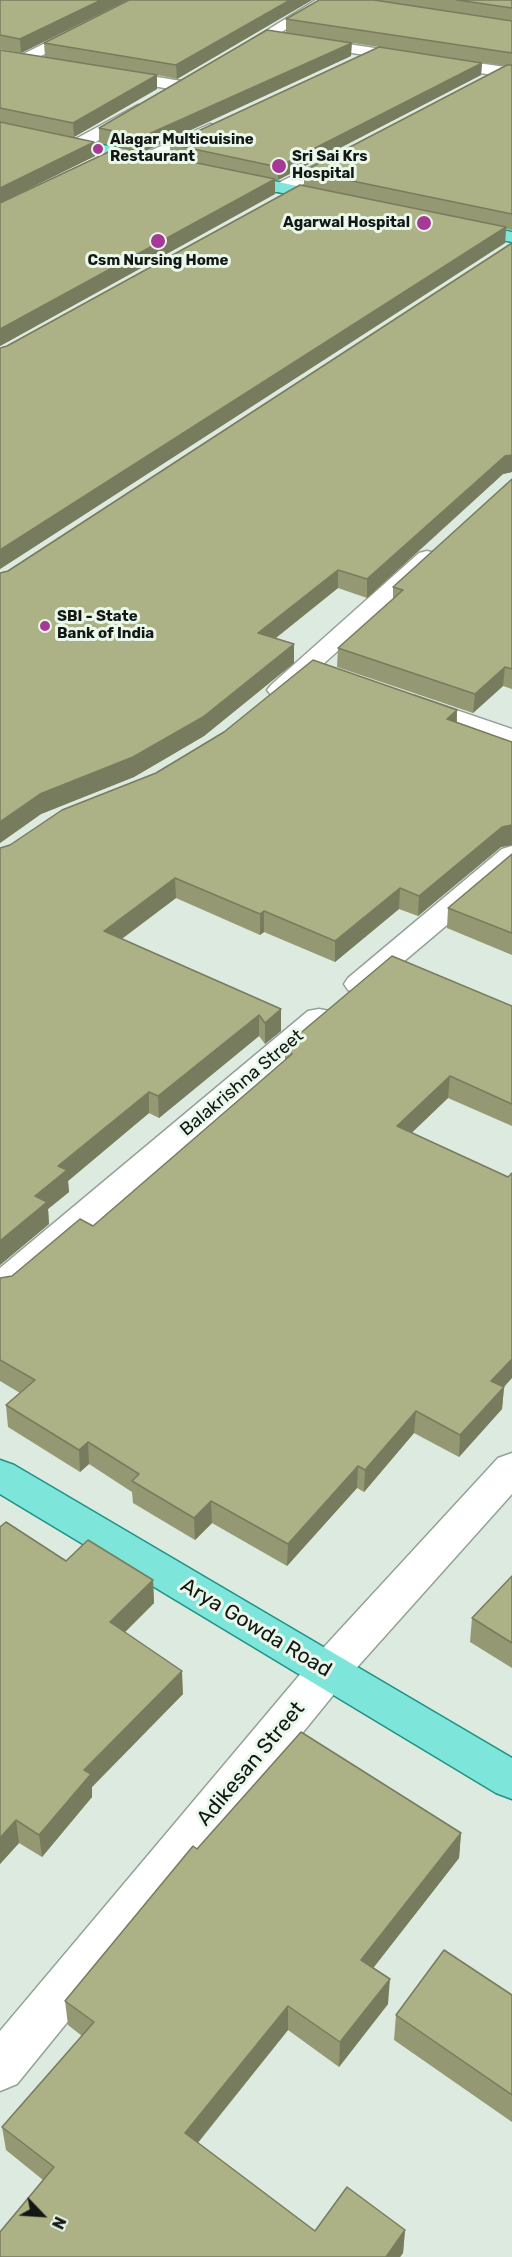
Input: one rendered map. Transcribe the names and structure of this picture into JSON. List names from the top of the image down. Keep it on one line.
{"streets":{"main road":["Arya Gowda Road"],"street":["Balakrishna Street","Adikesan Street"]},"crossings":[["Arya Gowda Road","Adikesan Street"]],"places":["Alagar Multicuisine Restaurant","Sri Sai Krs Hospital","Agarwal Hospital","Csm Nursing Home","SBI - State Bank of India"],"north":"bottom right"}
